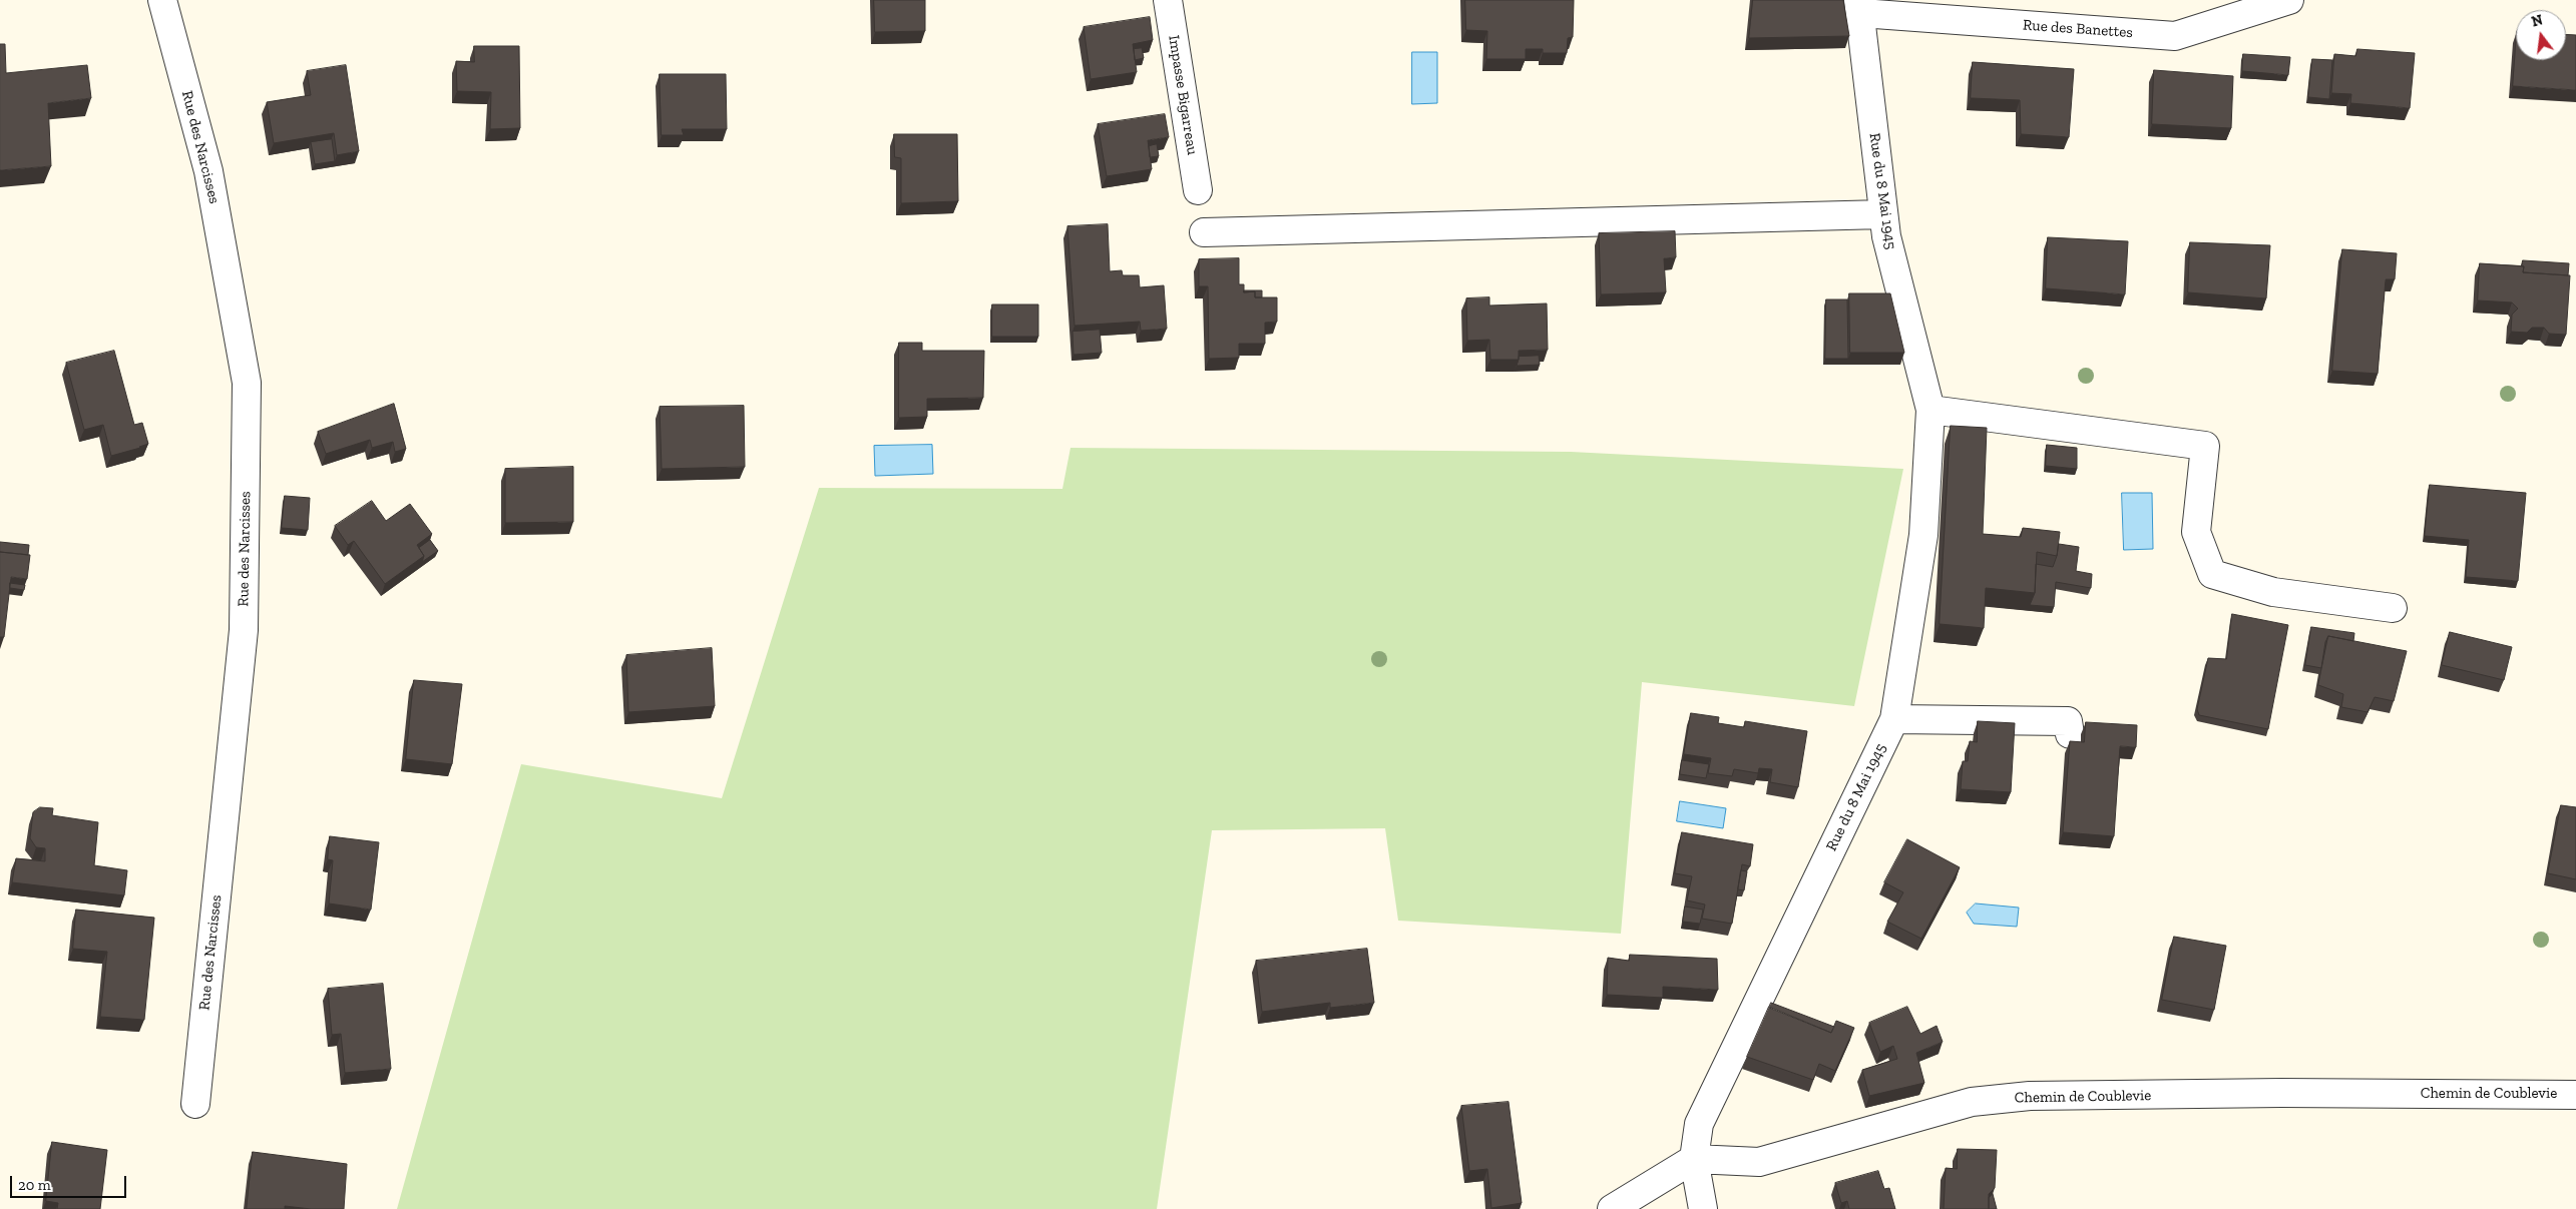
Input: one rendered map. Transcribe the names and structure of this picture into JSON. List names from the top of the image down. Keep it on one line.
{"streets":{"street":["Rue des Banettes","Impasse Bigarreau","Rue des Narcisses","Rue du 8 Mai 1945","Chemin de Coublevie"]},"crossings":[["Rue des Banettes","Rue du 8 Mai 1945"],["Rue du 8 Mai 1945","Chemin de Coublevie"]],"scale_bar":"20 m","north":"top"}
